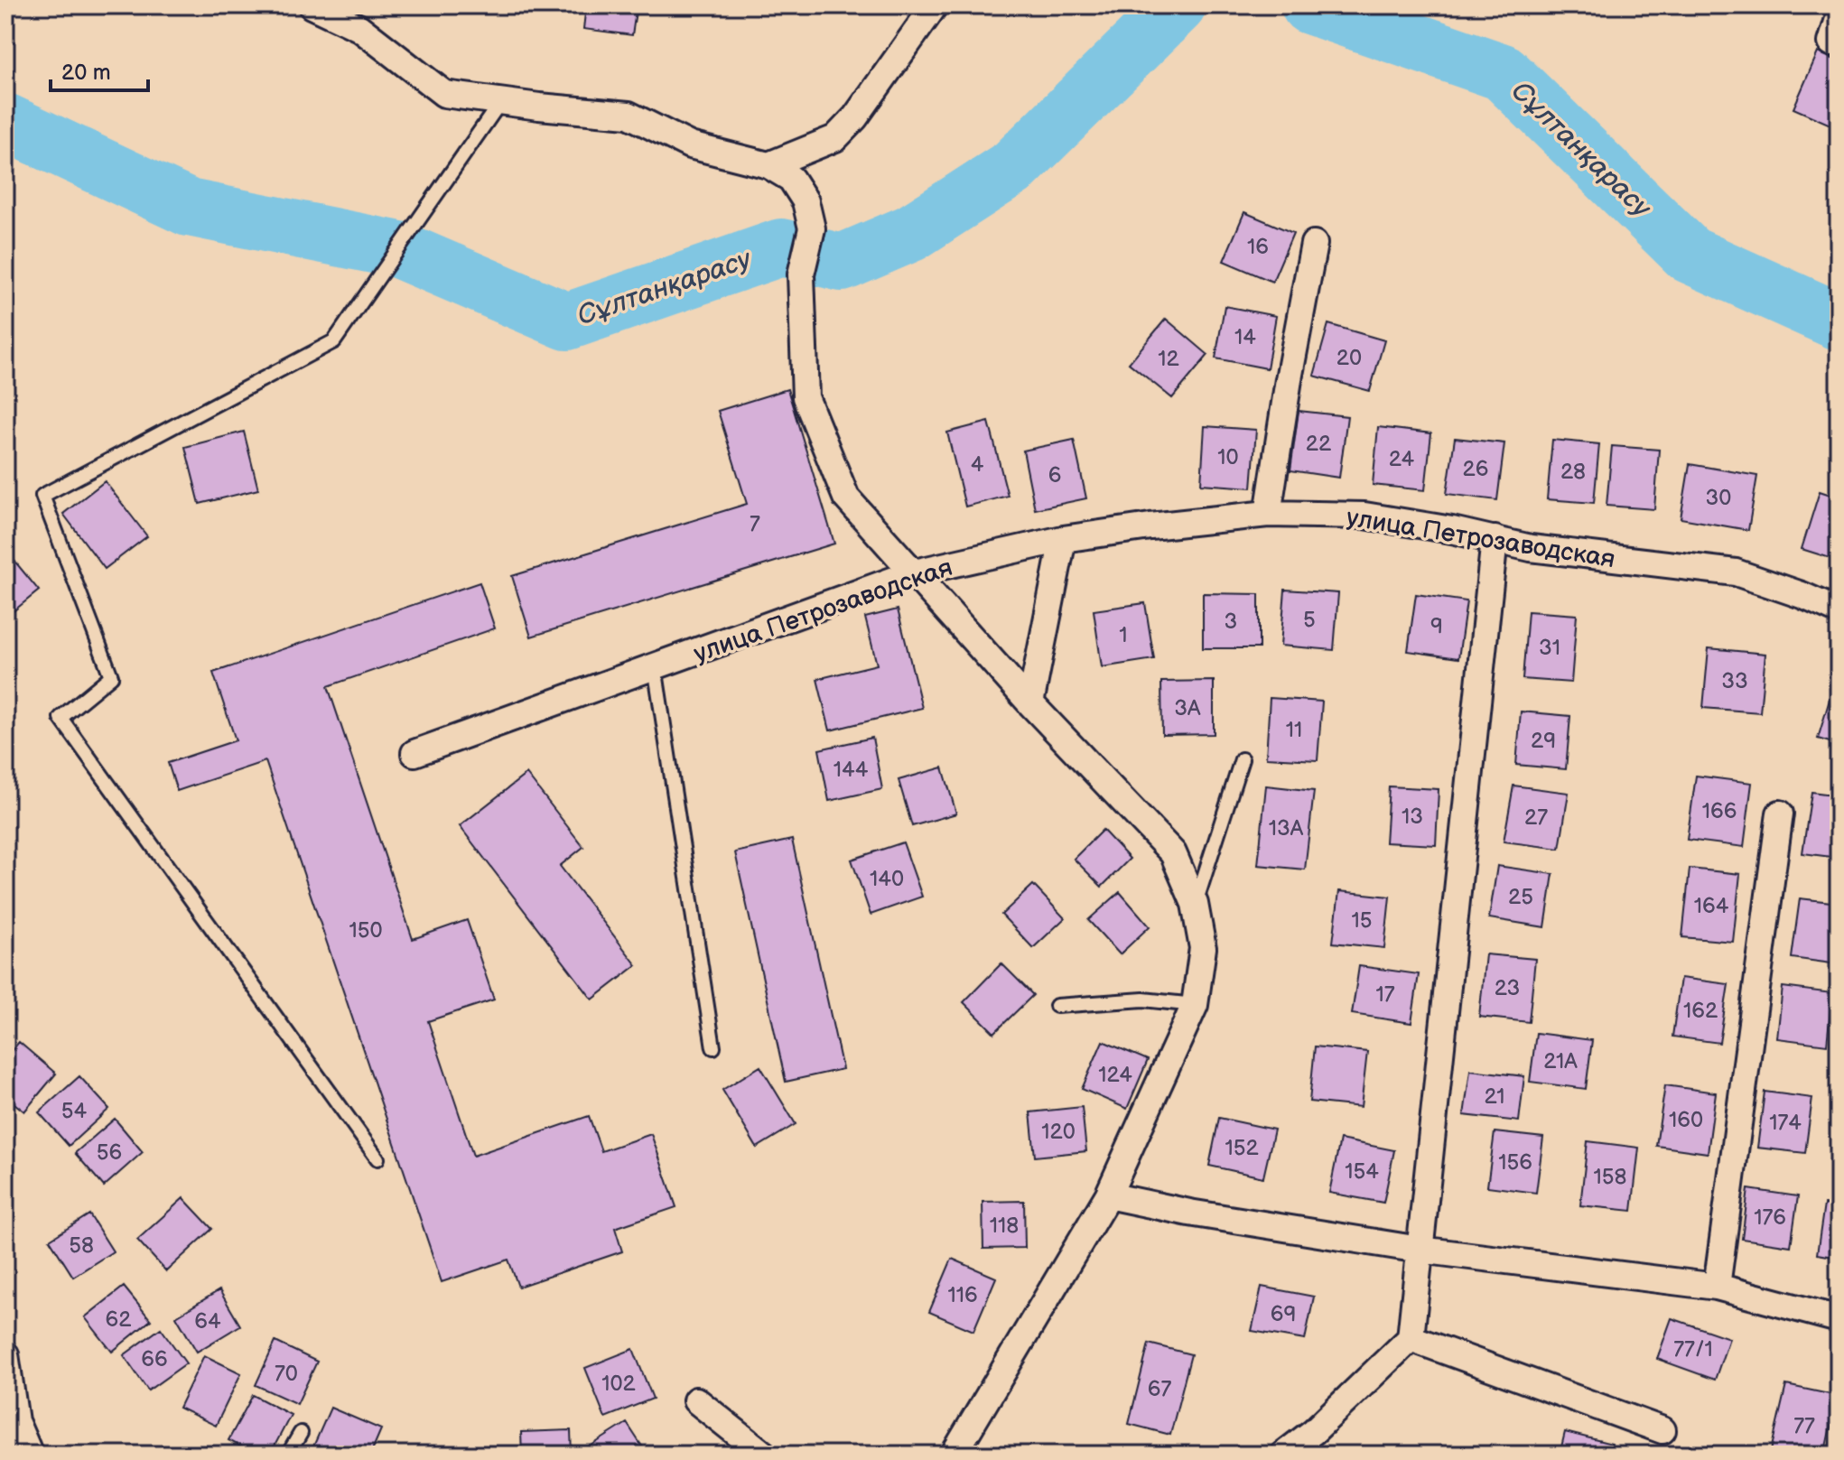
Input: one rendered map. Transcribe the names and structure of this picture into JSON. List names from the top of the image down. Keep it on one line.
{"streets":{"street":["улица Петрозаводская"]},"water":["Сұлтанқарасу"],"house_numbers":["16","14","20","12","22","10","24","4","26","28","6","30","7","5","3","9","1","31","33","3А","11","29","144","166","13","27","13А","140","25","164","15","150","23","17","162","21А","124","21","54","160","174","120","152","56","156","154","158","176","118","58","116","69","62","64","77/1","66","70","102","67","77"],"scale_bar":"20 m"}
